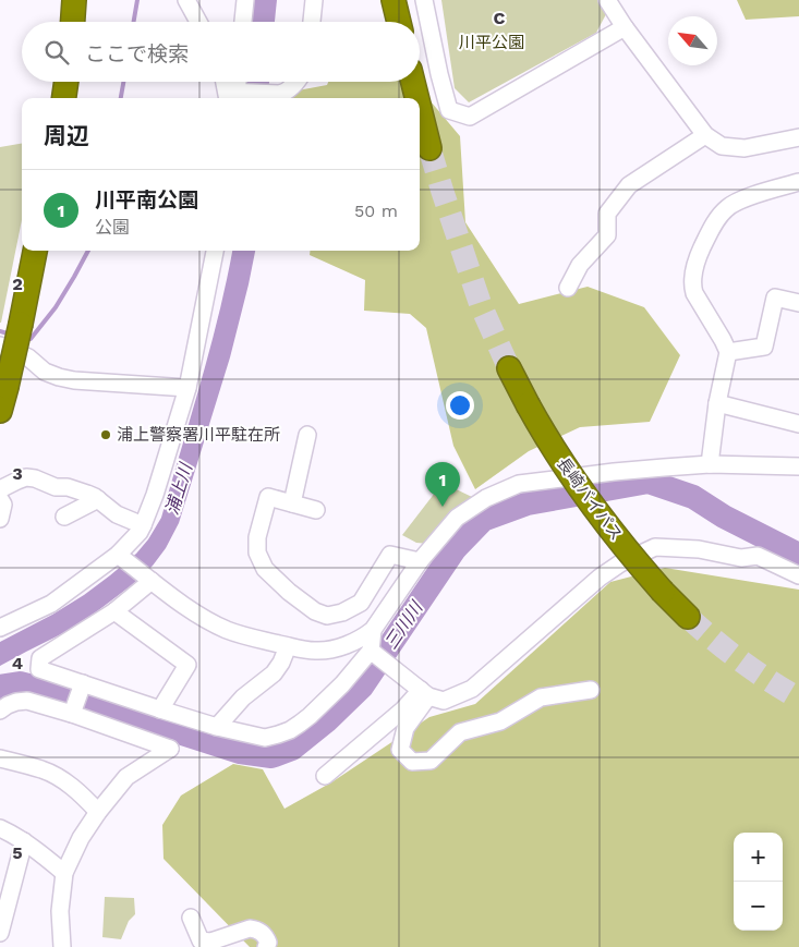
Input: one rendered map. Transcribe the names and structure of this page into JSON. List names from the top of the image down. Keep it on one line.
{"streets":{"highway":["長崎バイパス"]},"water":["浦上川","三川川"],"parks":["川平公園"],"places":["浦上警察署川平駐在所"],"north":"top left","page":{"search":"ここで検索","heading":"周辺","list":[{"mark":"1","name":"川平南公園","note":"公園","value":"50 m"}],"pins":"1","map_buttons":["+","−"]},"grid":{"columns":["C"],"rows":["2","3","4","5"]}}
